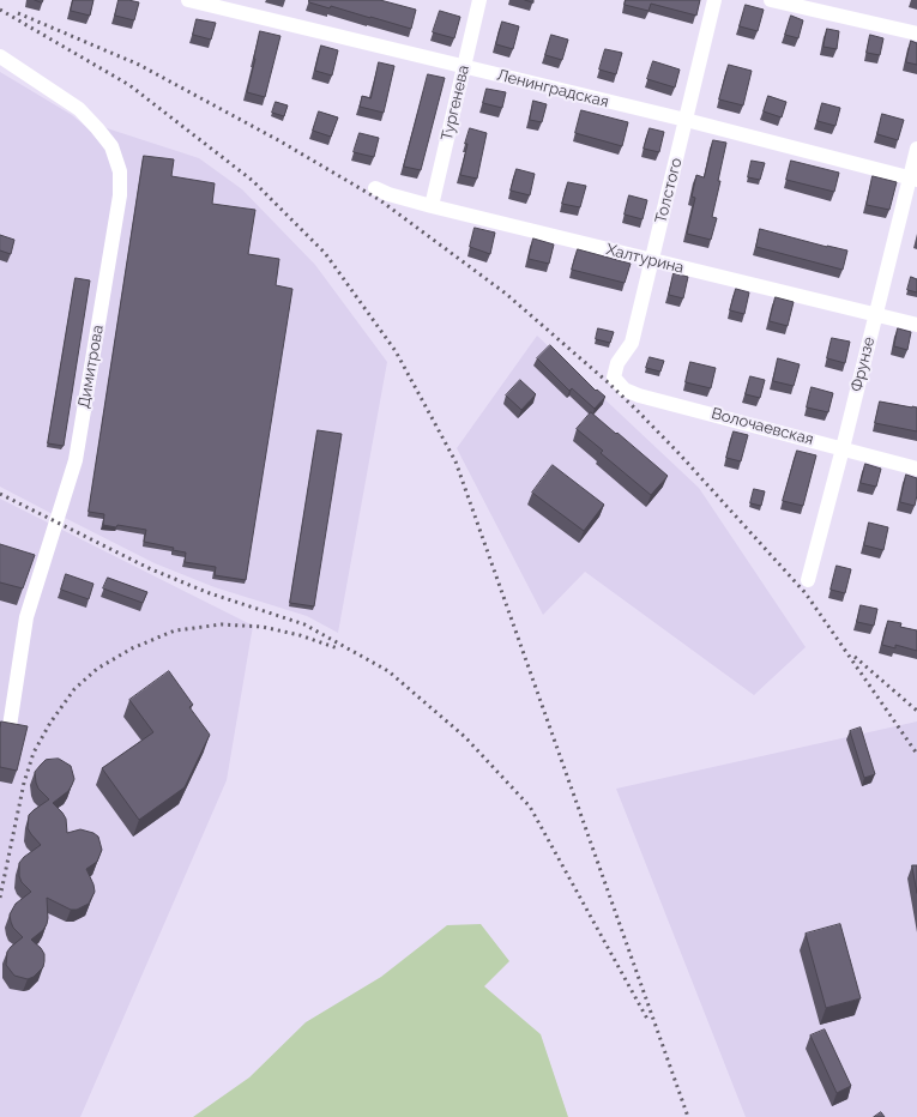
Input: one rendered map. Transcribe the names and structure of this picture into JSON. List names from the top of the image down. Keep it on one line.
{"streets":{"street":["Ленинградская","Тургенева","Толстого","Халтурина","Фрунзе","Димитрова","Волочаевская"]},"crossings":[["Ленинградская","Тургенева"],["Ленинградская","Толстого"],["Ленинградская","Фрунзе"],["Тургенева","Халтурина"],["Толстого","Халтурина"],["Толстого","Волочаевская"],["Халтурина","Фрунзе"],["Фрунзе","Волочаевская"]]}
